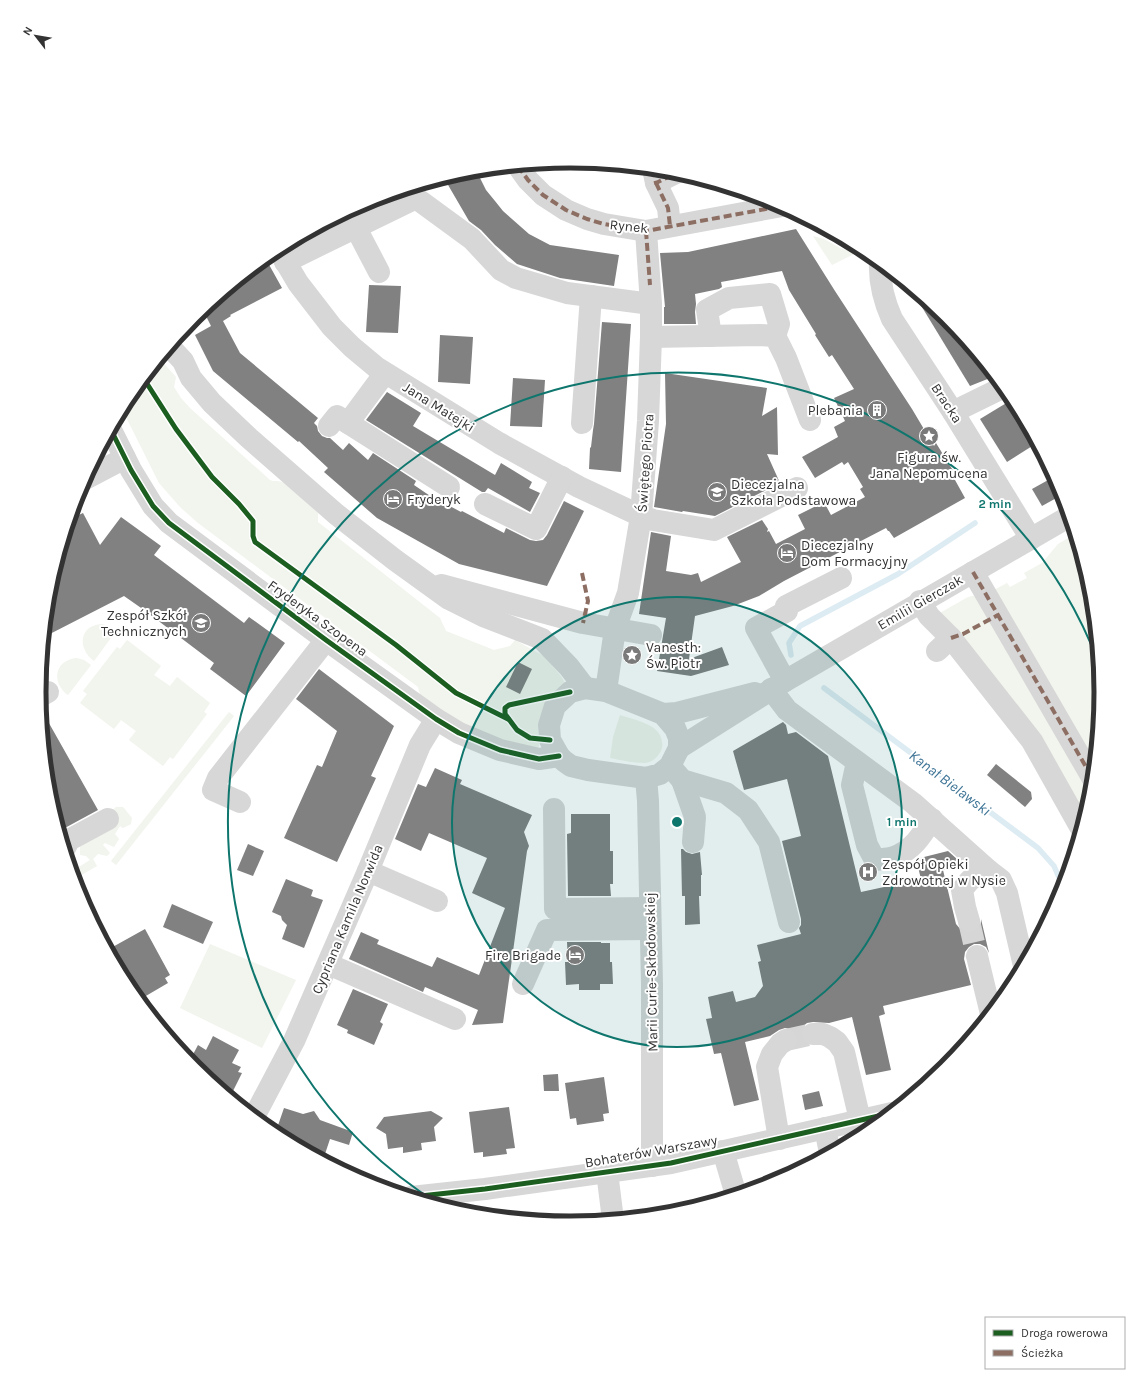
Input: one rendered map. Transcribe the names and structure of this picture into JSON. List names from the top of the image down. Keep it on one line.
{"streets":{"street":["Rynek","Bracka","Jana Matejki","Świętego Piotra","Emilii Gierczak","Fryderyka Szopena","Cypriana Kamila Norwida","Marii Curie-Skłodowskiej","Bohaterów Warszawy"]},"crossings":[["Rynek","Świętego Piotra"],["Bracka","Emilii Gierczak"],["Jana Matejki","Świętego Piotra"],["Świętego Piotra","Emilii Gierczak"],["Świętego Piotra","Fryderyka Szopena"],["Świętego Piotra","Marii Curie-Skłodowskiej"],["Emilii Gierczak","Fryderyka Szopena"],["Emilii Gierczak","Marii Curie-Skłodowskiej"],["Fryderyka Szopena","Cypriana Kamila Norwida"],["Fryderyka Szopena","Marii Curie-Skłodowskiej"],["Marii Curie-Skłodowskiej","Bohaterów Warszawy"]],"water":["Kanał Bielawski"],"places":{"building":["Plebania"],"place":["Figura św. Jana Nepomucena","Vanesth: Św. Piotr"],"school or university":["Diecezjalna Szkoła Podstawowa","Zespół Szkół Technicznych"],"hotel":["Fryderyk","Diecezjalny Dom Formacyjny","Fire Brigade"],"hospital":["Zespół Opieki Zdrowotnej w Nysie"]},"legend":["Droga rowerowa","Ścieżka"],"north":"top left","rings":["2 min","1 min"]}
